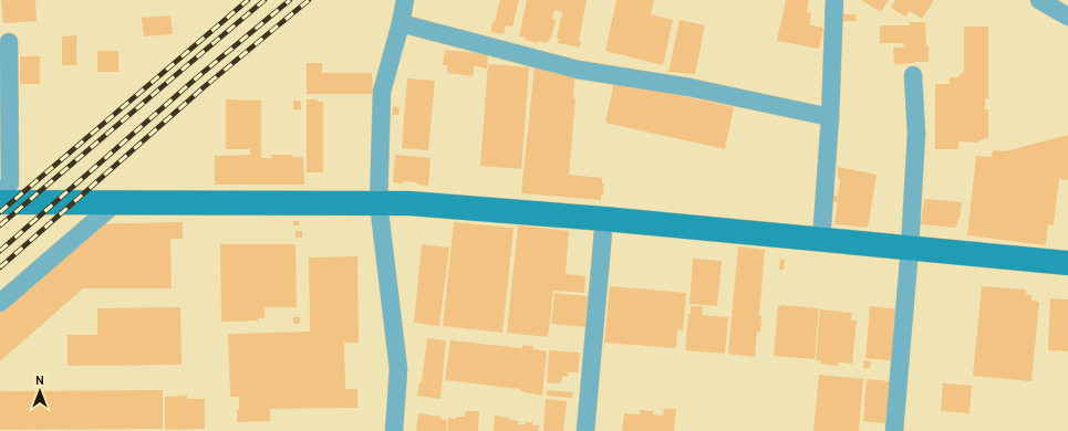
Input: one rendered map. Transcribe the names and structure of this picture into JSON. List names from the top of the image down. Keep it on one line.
{"north":"top"}
